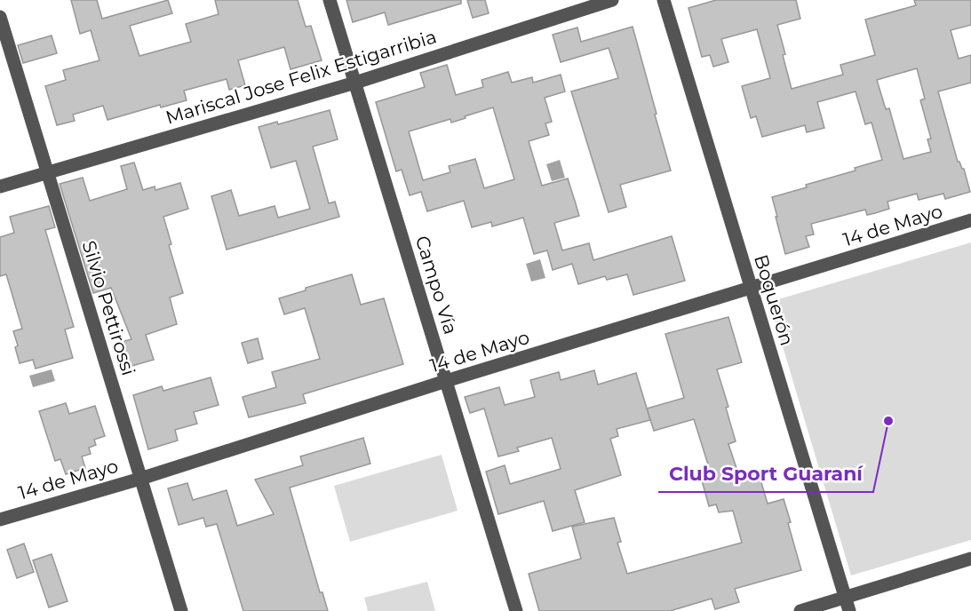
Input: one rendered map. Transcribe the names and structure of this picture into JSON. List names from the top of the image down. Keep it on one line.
{"streets":{"street":["Mariscal Jose Felix Estigarribia","14 de Mayo","Campo Vía","Boquerón","Silvio Pettirossi"]},"crossings":[["Mariscal Jose Felix Estigarribia","Campo Vía"],["Mariscal Jose Felix Estigarribia","Silvio Pettirossi"],["14 de Mayo","Campo Vía"],["14 de Mayo","Boquerón"],["14 de Mayo","Silvio Pettirossi"]],"places":["Club Sport Guaraní"]}
